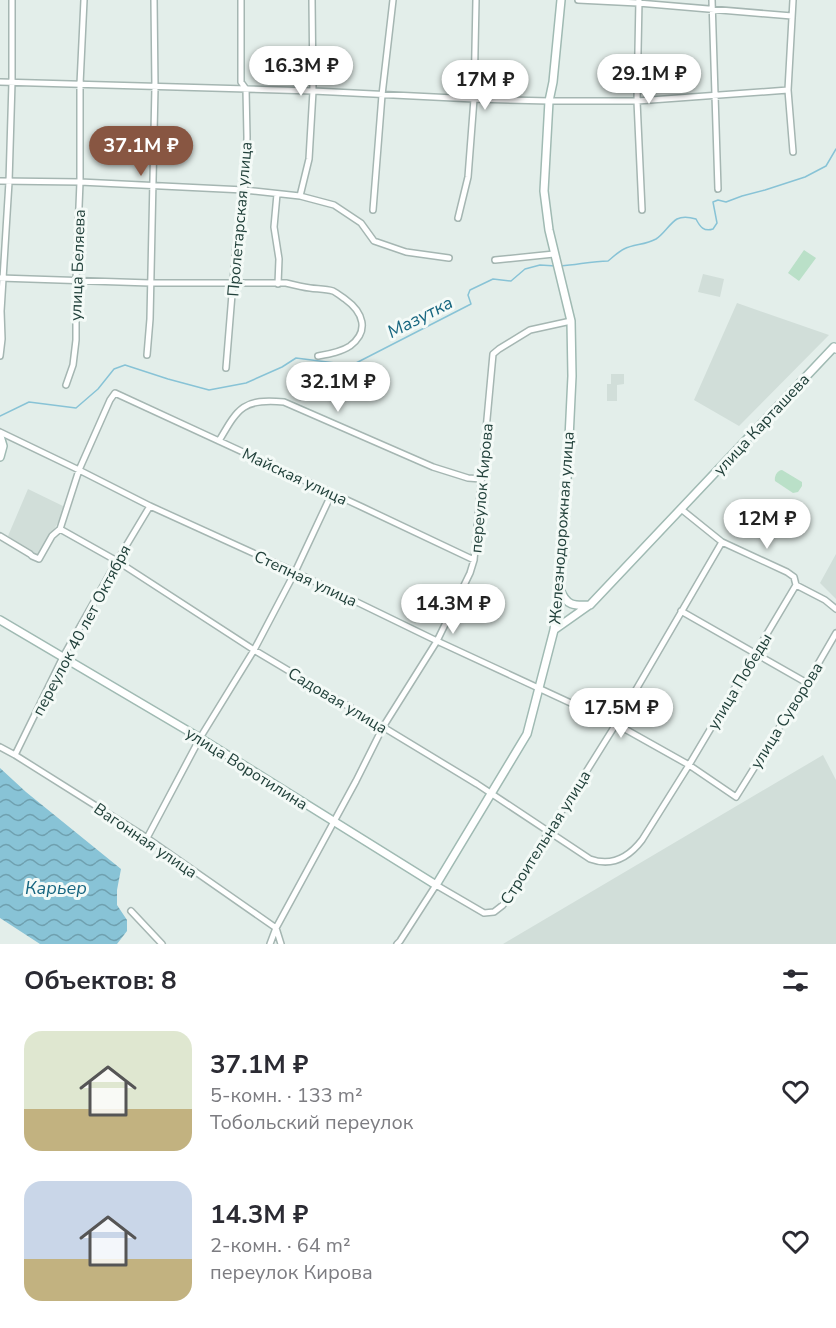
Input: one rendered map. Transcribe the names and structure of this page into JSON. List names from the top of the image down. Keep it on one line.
{"streets":{"street":["Пролетарская улица","улица Беляева","улица Карташева","Майская улица","переулок Кирова","Железнодорожная улица","Степная улица","переулок 40 лет Октября","улица Победы","Садовая улица","улица Суворова","улица Воротилина","Строительная улица","Вагонная улица"]},"crossings":[["улица Карташева","Железнодорожная улица"],["Майская улица","переулок Кирова"],["Майская улица","Степная улица"],["переулок Кирова","Железнодорожная улица"],["переулок Кирова","Степная улица"],["переулок Кирова","Садовая улица"],["переулок Кирова","улица Воротилина"],["переулок Кирова","Вагонная улица"],["Железнодорожная улица","Степная улица"],["Железнодорожная улица","Садовая улица"],["Железнодорожная улица","улица Воротилина"],["Степная улица","переулок 40 лет Октября"],["Степная улица","улица Победы"],["Степная улица","улица Суворова"],["Степная улица","Строительная улица"],["переулок 40 лет Октября","Садовая улица"],["переулок 40 лет Октября","улица Воротилина"],["переулок 40 лет Октября","Вагонная улица"],["улица Победы","Садовая улица"],["Садовая улица","Строительная улица"],["улица Воротилина","Строительная улица"]],"water":["Мазутка","Карьер"],"page":{"price":["16.3M ₽","29.1M ₽","17M ₽","37.1M ₽","32.1M ₽","12M ₽","14.3M ₽","17.5M ₽"],"heading":"Объектов: 8","list":[{"name":"37.1M ₽","note":"5-комн. · 133 m² · Тобольский переулок"},{"name":"14.3M ₽","note":"2-комн. · 64 m² · переулок Кирова"}]}}
